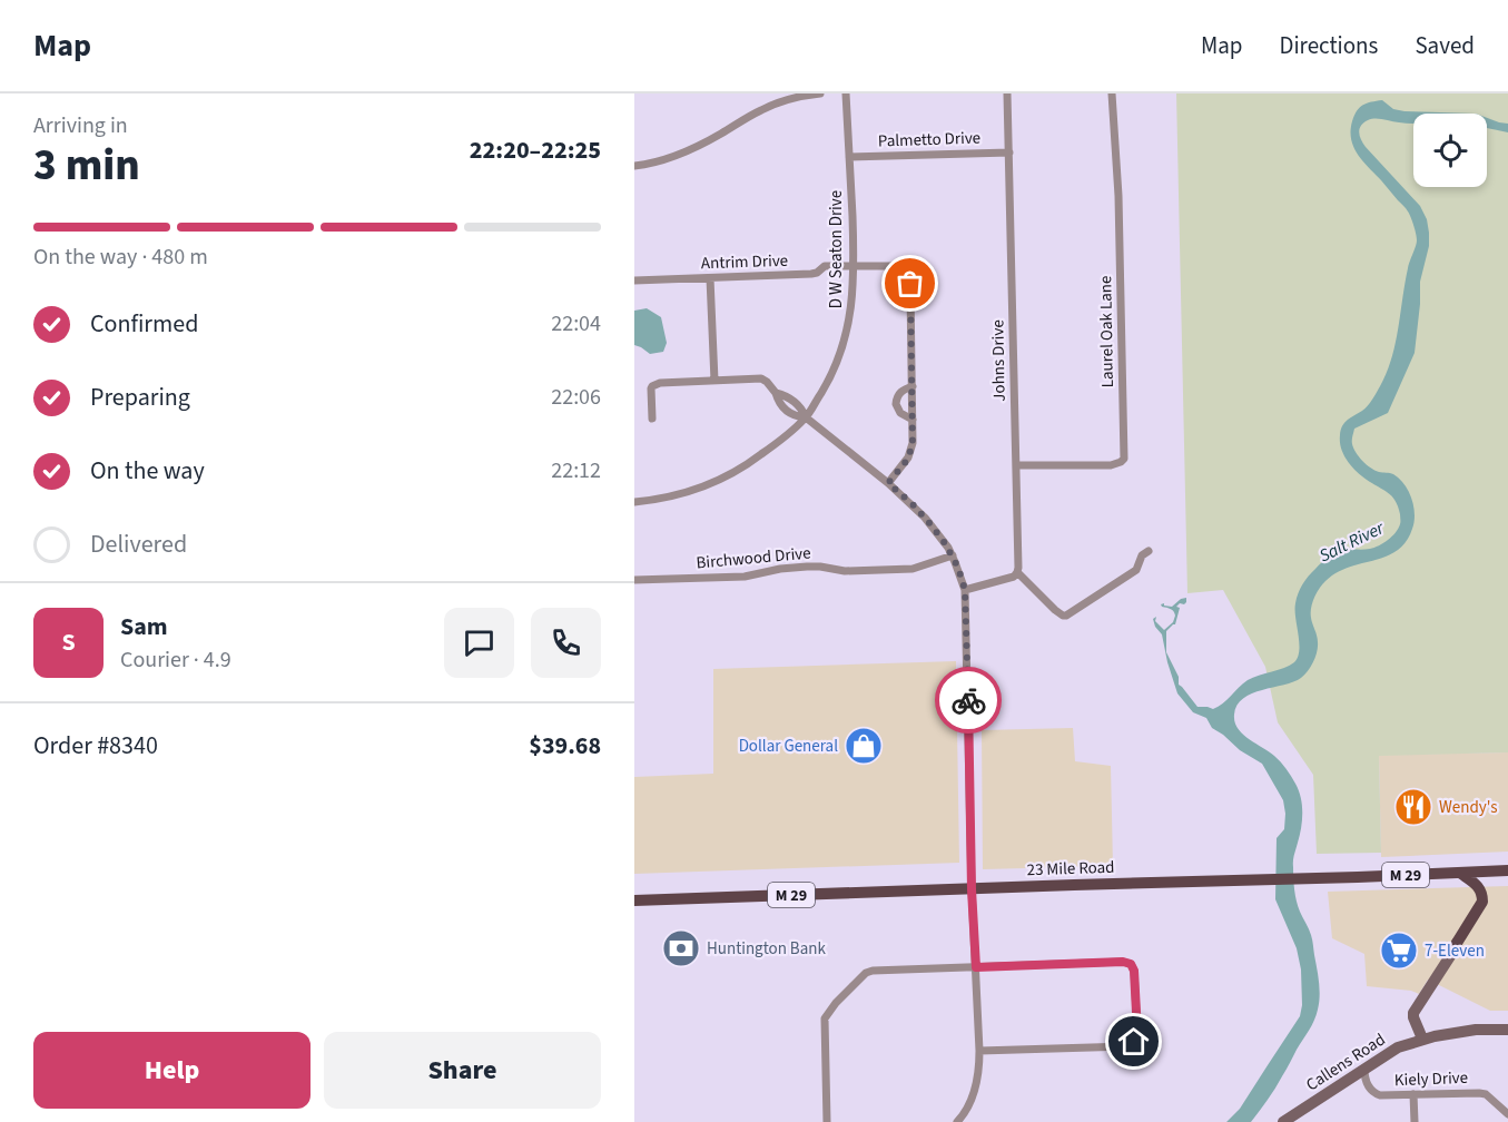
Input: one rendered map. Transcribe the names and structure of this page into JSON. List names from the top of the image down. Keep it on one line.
{"streets":{"main road":["23 Mile Road","M 29"],"street":["Palmetto Drive","D W Seaton Drive","Antrim Drive","Laurel Oak Lane","Johns Drive","Birchwood Drive","Callens Road","Kiely Drive"]},"crossings":[["Palmetto Drive","D W Seaton Drive"],["Palmetto Drive","Johns Drive"],["D W Seaton Drive","Antrim Drive"],["Laurel Oak Lane","Johns Drive"],["Callens Road","Kiely Drive"]],"water":["Salt River"],"places":{"shop":["Dollar General"],"restaurant":["Wendy's"],"bank":["Huntington Bank"],"supermarket":["7-Eleven"]},"page":{"header":"Map","nav":["Map","Directions","Saved"],"heading":["3 min","Arriving in","22:20–22:25"],"panel":["Sam","Courier · 4.9","Order #8340","$39.68"],"bar":"On the way · 480 m","list":[["Confirmed","22:04"],["Preparing","22:06"],["On the way","22:12"],"Delivered"],"round":"S","buttons":["Help","Share"]}}
